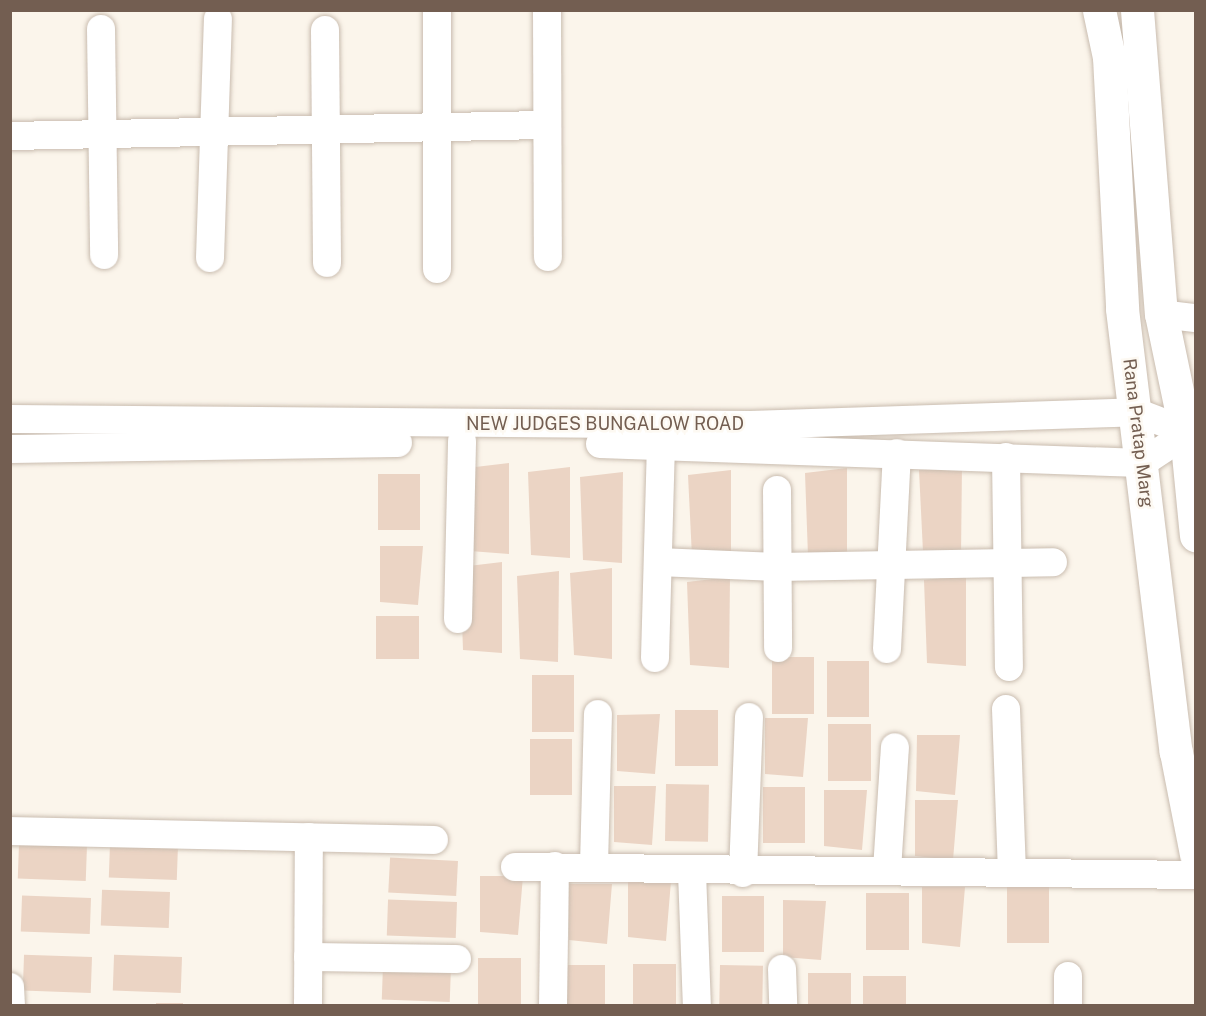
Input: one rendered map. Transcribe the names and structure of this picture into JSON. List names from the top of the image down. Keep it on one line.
{"streets":{"main road":["Rana Pratap Marg"],"street":["NEW JUDGES BUNGALOW ROAD"]},"crossings":[["NEW JUDGES BUNGALOW ROAD","Rana Pratap Marg"]]}
